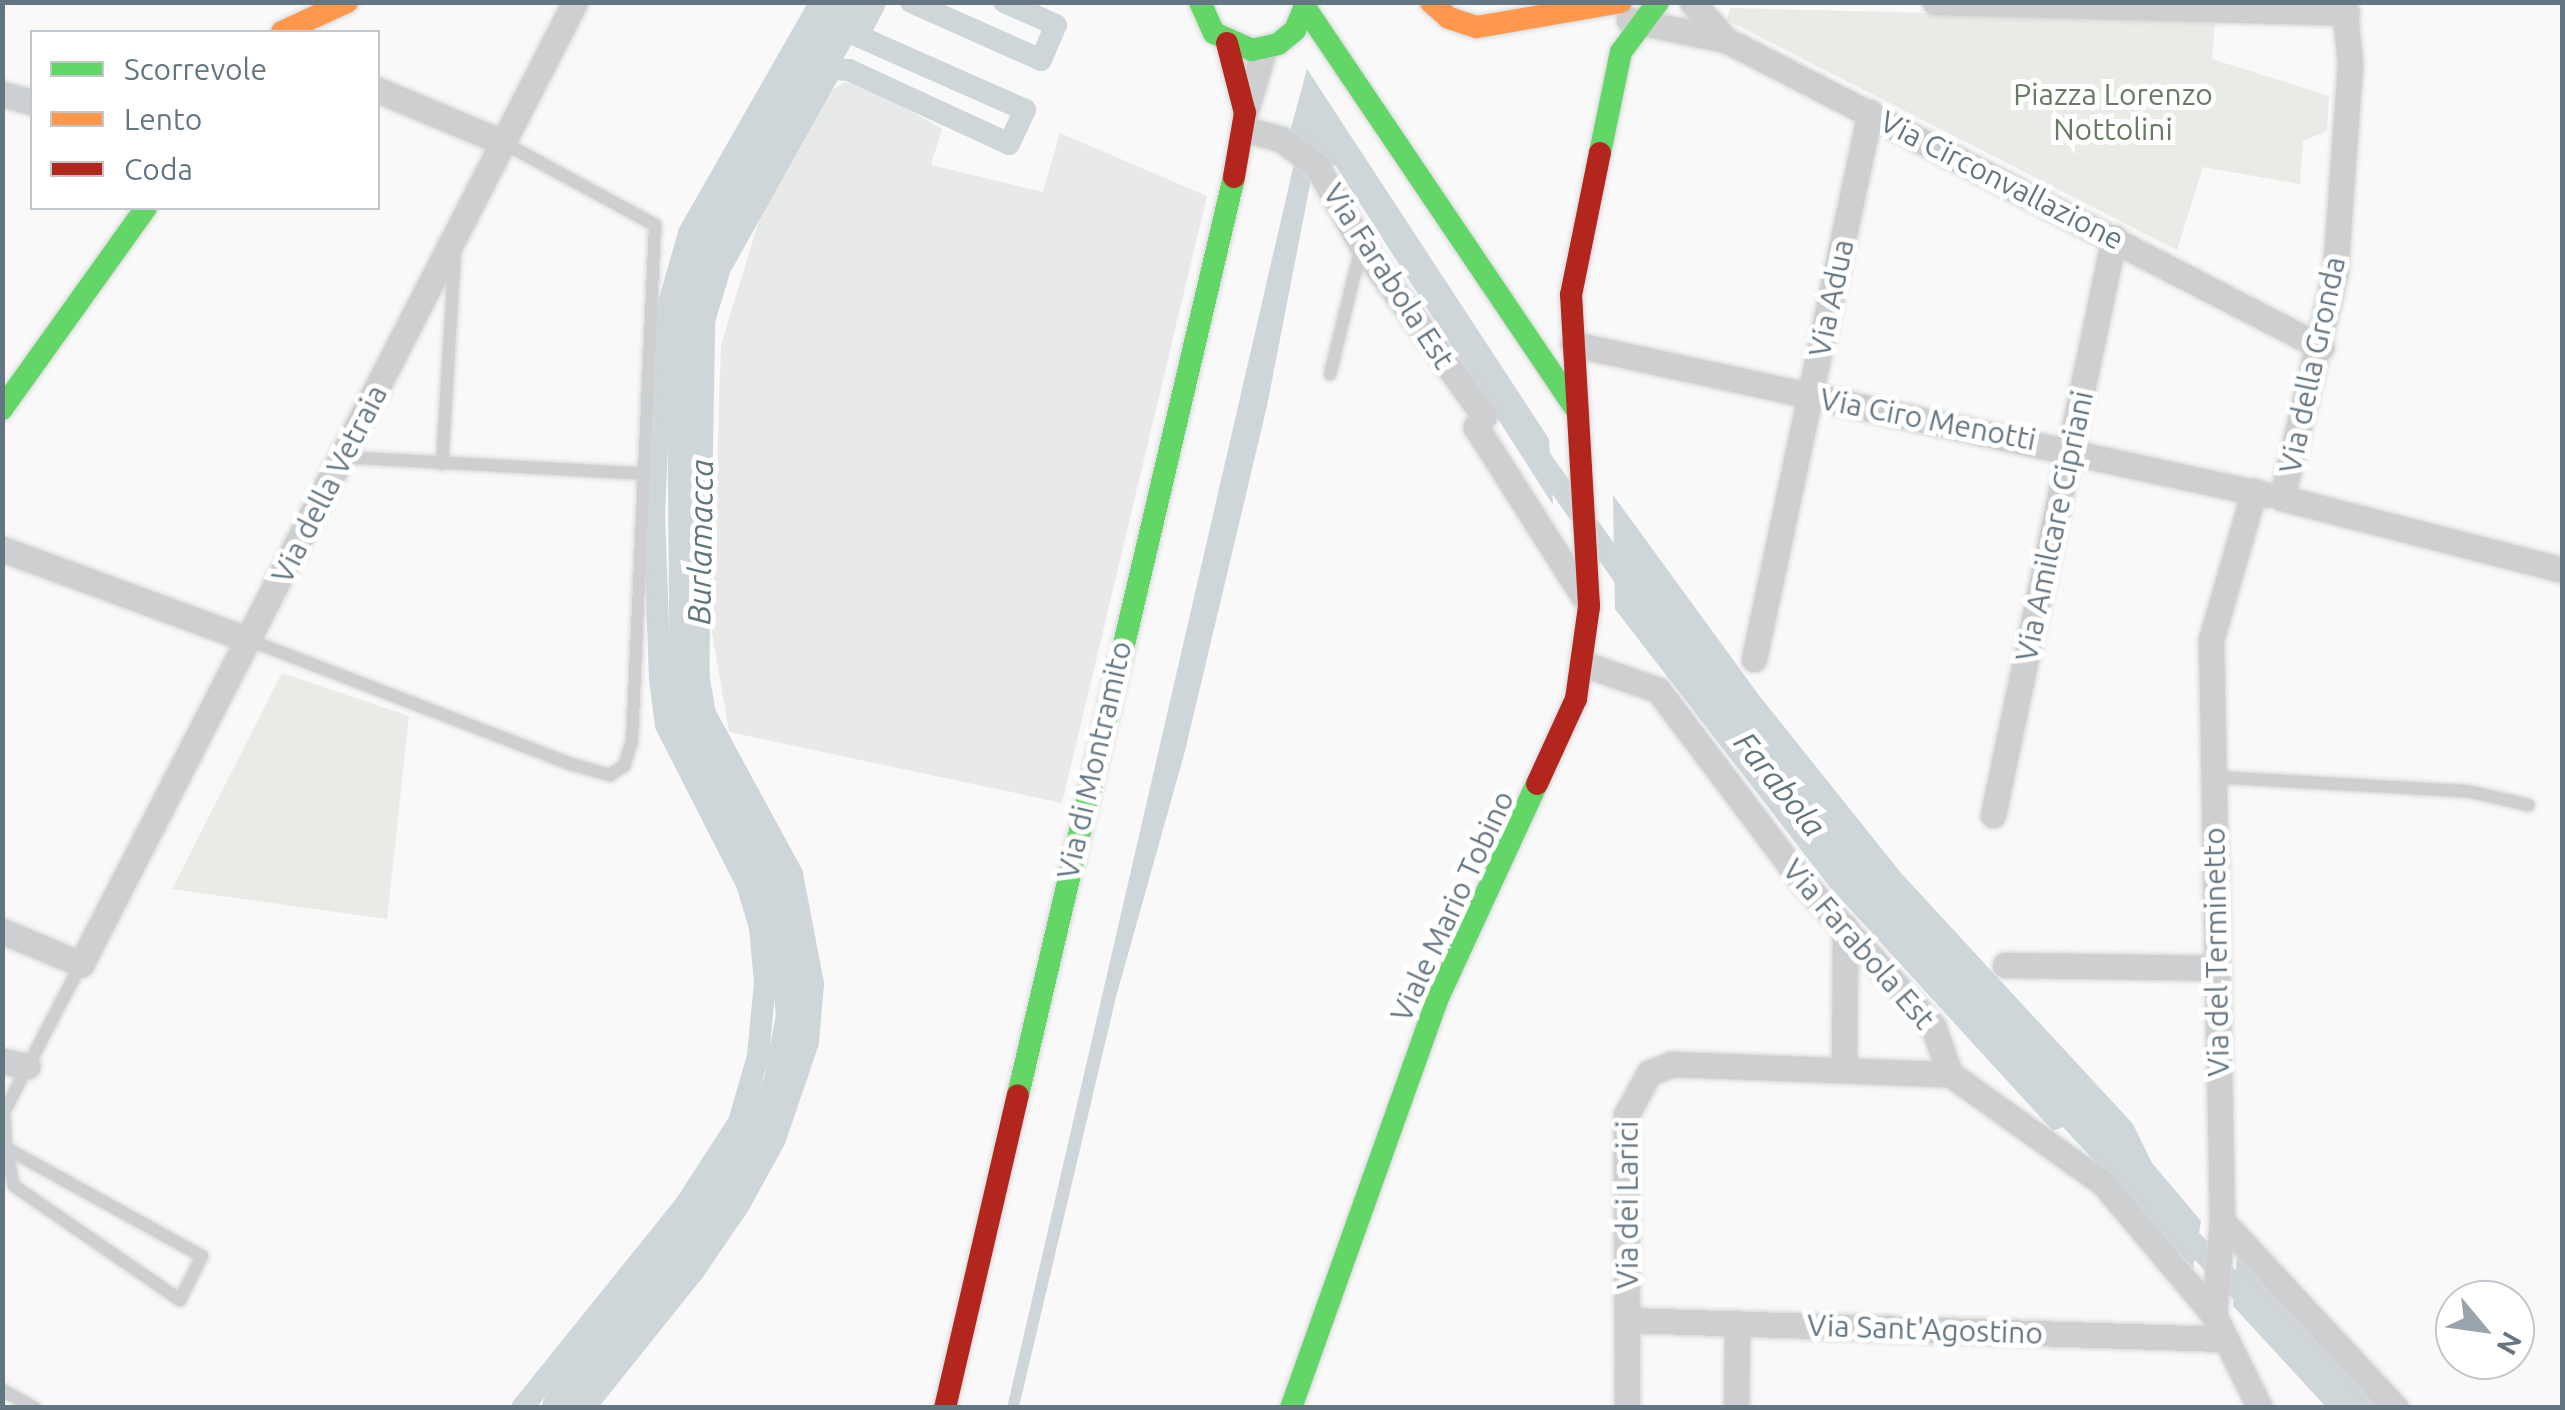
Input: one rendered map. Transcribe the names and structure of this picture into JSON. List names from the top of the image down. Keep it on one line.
{"streets":{"main road":["Via di Montramito","Viale Mario Tobino"],"street":["Via Circonvallazione","Via Farabola Est","Via Adua","Via della Gronda","Via Ciro Menotti","Via della Vetraia","Via Amilcare Cipriani","Via del Terminetto","Via dei Larici","Via Sant'Agostino"]},"crossings":[["Via Circonvallazione","Via Adua"],["Via Circonvallazione","Via della Gronda"],["Via Circonvallazione","Via Amilcare Cipriani"],["Via Farabola Est","Via di Montramito"],["Via Farabola Est","Viale Mario Tobino"],["Via Farabola Est","Via dei Larici"],["Via Adua","Via Ciro Menotti"],["Via della Gronda","Via Ciro Menotti"],["Via Ciro Menotti","Via Amilcare Cipriani"],["Via Ciro Menotti","Viale Mario Tobino"],["Via Ciro Menotti","Via del Terminetto"],["Via del Terminetto","Via Sant'Agostino"],["Via dei Larici","Via Sant'Agostino"]],"water":["Burlamacca","Farabola"],"parks":["Piazza Lorenzo Nottolini"],"legend":["Scorrevole","Lento","Coda"],"north":"bottom right"}
